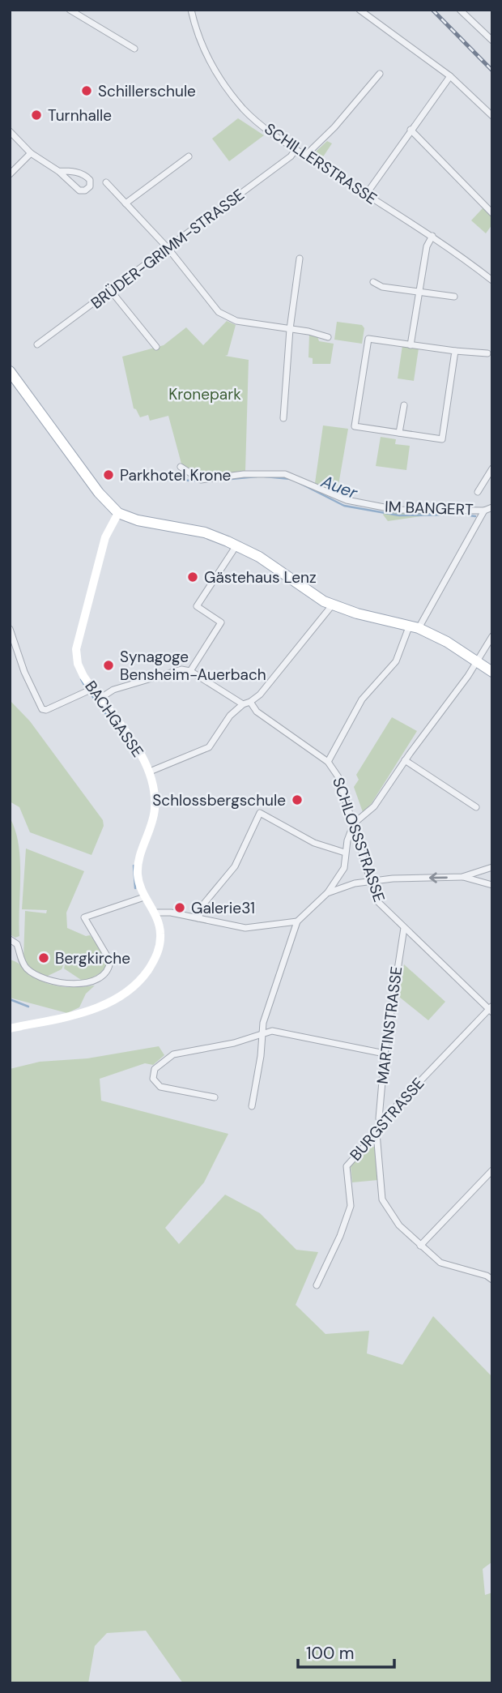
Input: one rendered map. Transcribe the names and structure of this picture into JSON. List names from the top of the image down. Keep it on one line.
{"streets":{"main road":["BACHGASSE"],"street":["SCHILLERSTRASSE","BRÜDER-GRIMM-STRASSE","IM BANGERT","SCHLOSSSTRASSE","MARTINSTRASSE","BURGSTRASSE"]},"crossings":[["SCHILLERSTRASSE","BRÜDER-GRIMM-STRASSE"],["SCHLOSSSTRASSE","MARTINSTRASSE"],["SCHLOSSSTRASSE","BURGSTRASSE"],["MARTINSTRASSE","BURGSTRASSE"]],"water":["Auer"],"parks":["Kronepark"],"places":["Schillerschule","Turnhalle","Parkhotel Krone","Gästehaus Lenz","Synagoge Bensheim-Auerbach","Schlossbergschule","Galerie31","Bergkirche"],"scale_bar":"100 m"}
